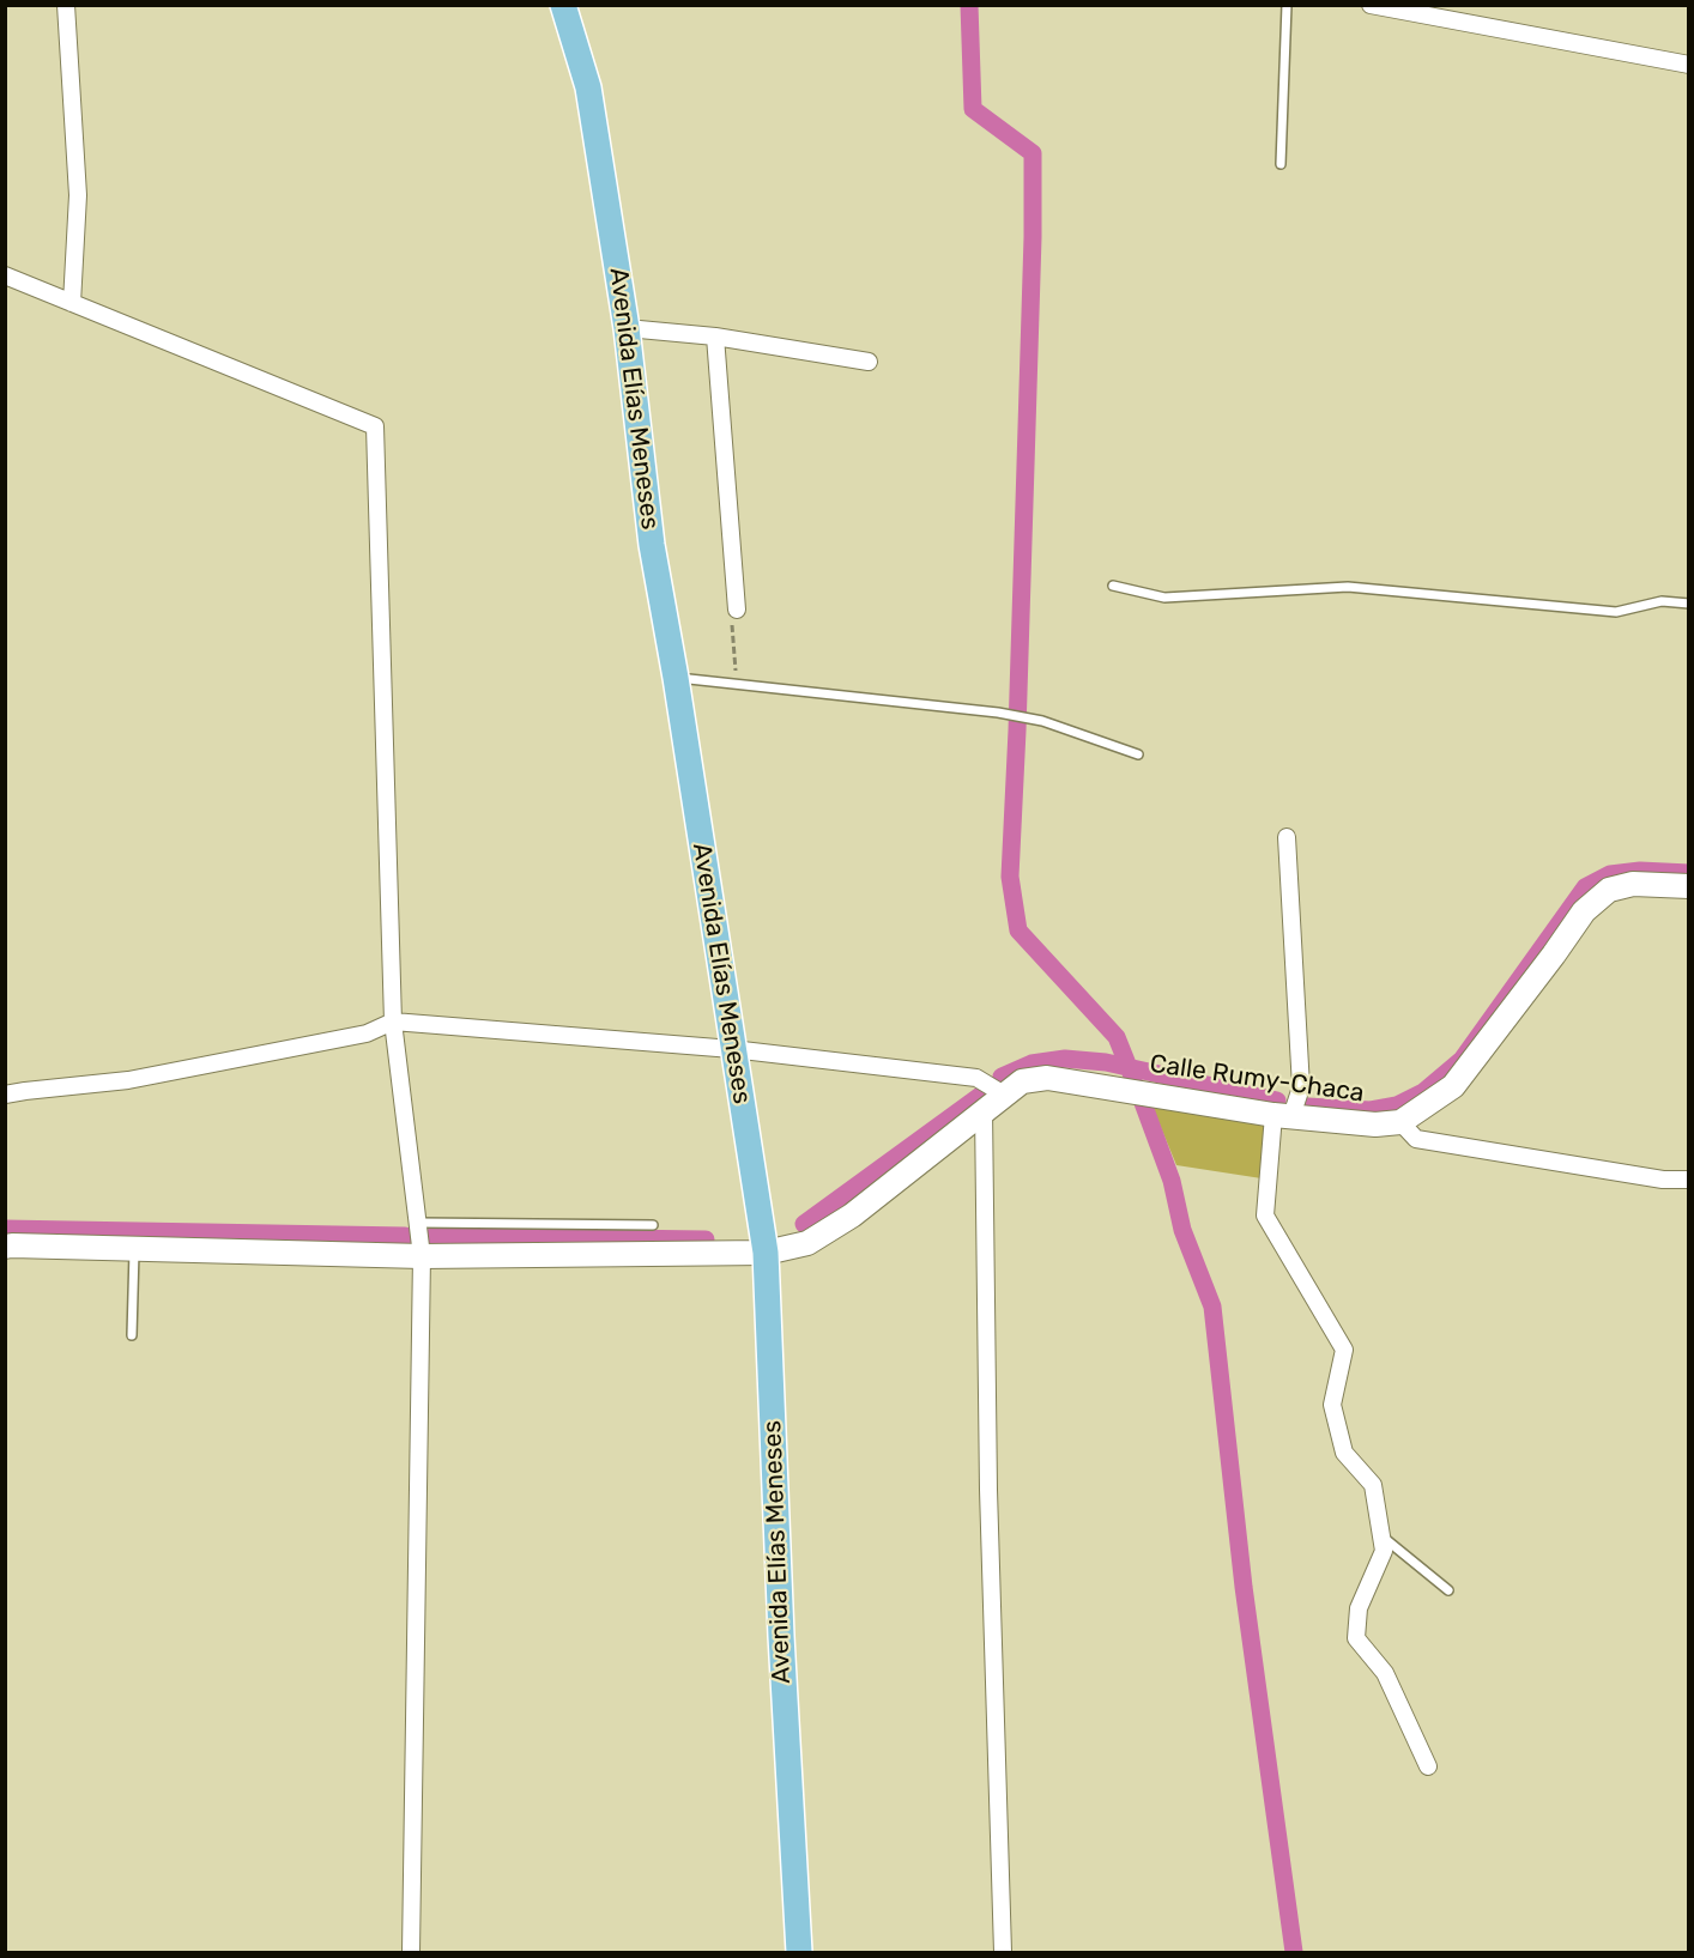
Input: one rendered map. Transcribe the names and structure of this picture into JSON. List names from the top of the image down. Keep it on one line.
{"streets":{"main road":["Avenida Elías Meneses"],"street":["Calle Rumy-Chaca"]},"crossings":[["Avenida Elías Meneses","Calle Rumy-Chaca"]]}
